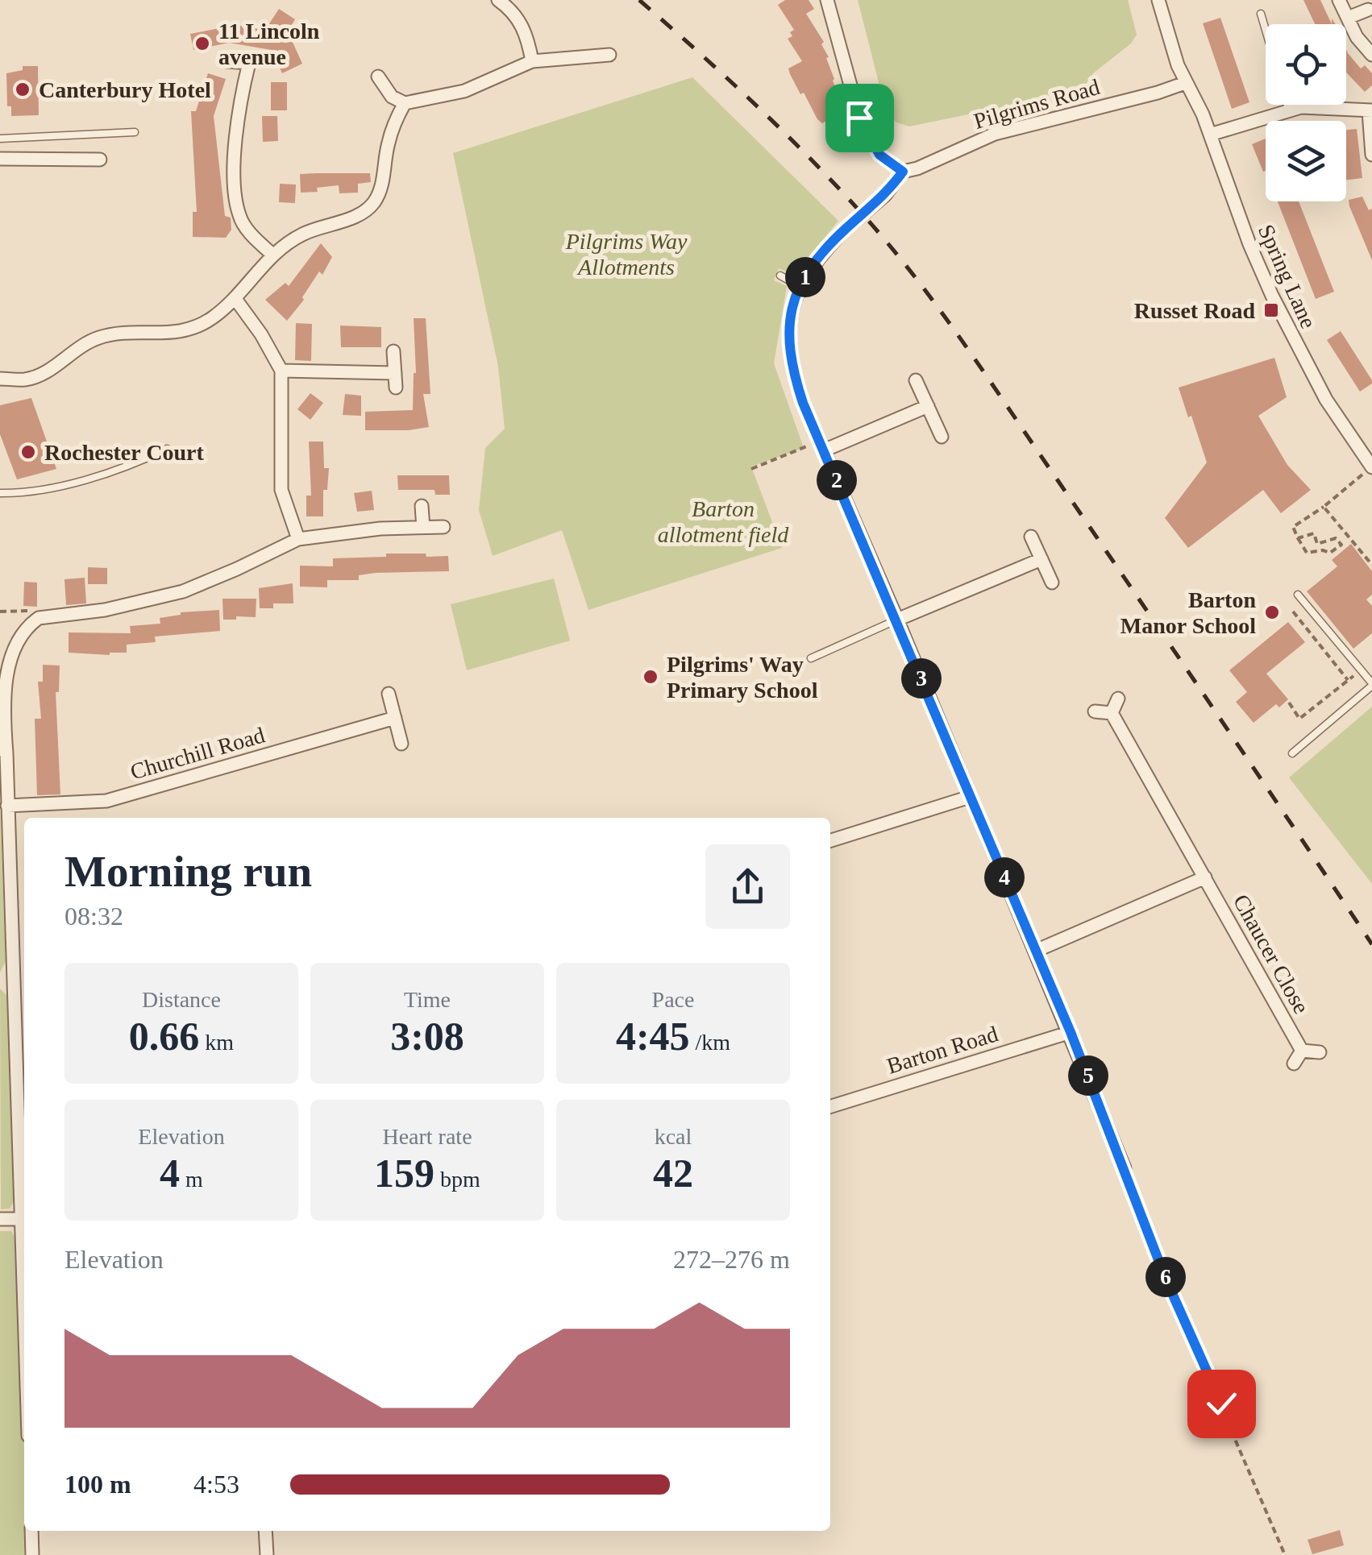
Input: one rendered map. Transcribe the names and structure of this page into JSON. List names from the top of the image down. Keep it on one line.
{"streets":{"street":["Pilgrims Road","Spring Lane","Churchill Road","Chaucer Close","Barton Road"]},"crossings":[["Pilgrims Road","Spring Lane"]],"parks":["Pilgrims Way Allotments","Barton allotment field"],"places":{"other":["11 Lincoln avenue","Canterbury Hotel","Rochester Court","Barton Manor School","Pilgrims' Way Primary School"],"transit":["Russet Road"]},"page":{"pins":["1","2","3","4","5","6"],"heading":["Morning run","08:32"],"stats":[["Distance","0.66 km"],["Time","3:08"],["Pace","4:45 /km"],["Elevation","4 m"],["Heart rate","159 bpm"],["kcal","42"]],"chart":["Elevation","272–276 m"],"list":[{"name":"100 m","note":"4:53"}]}}
